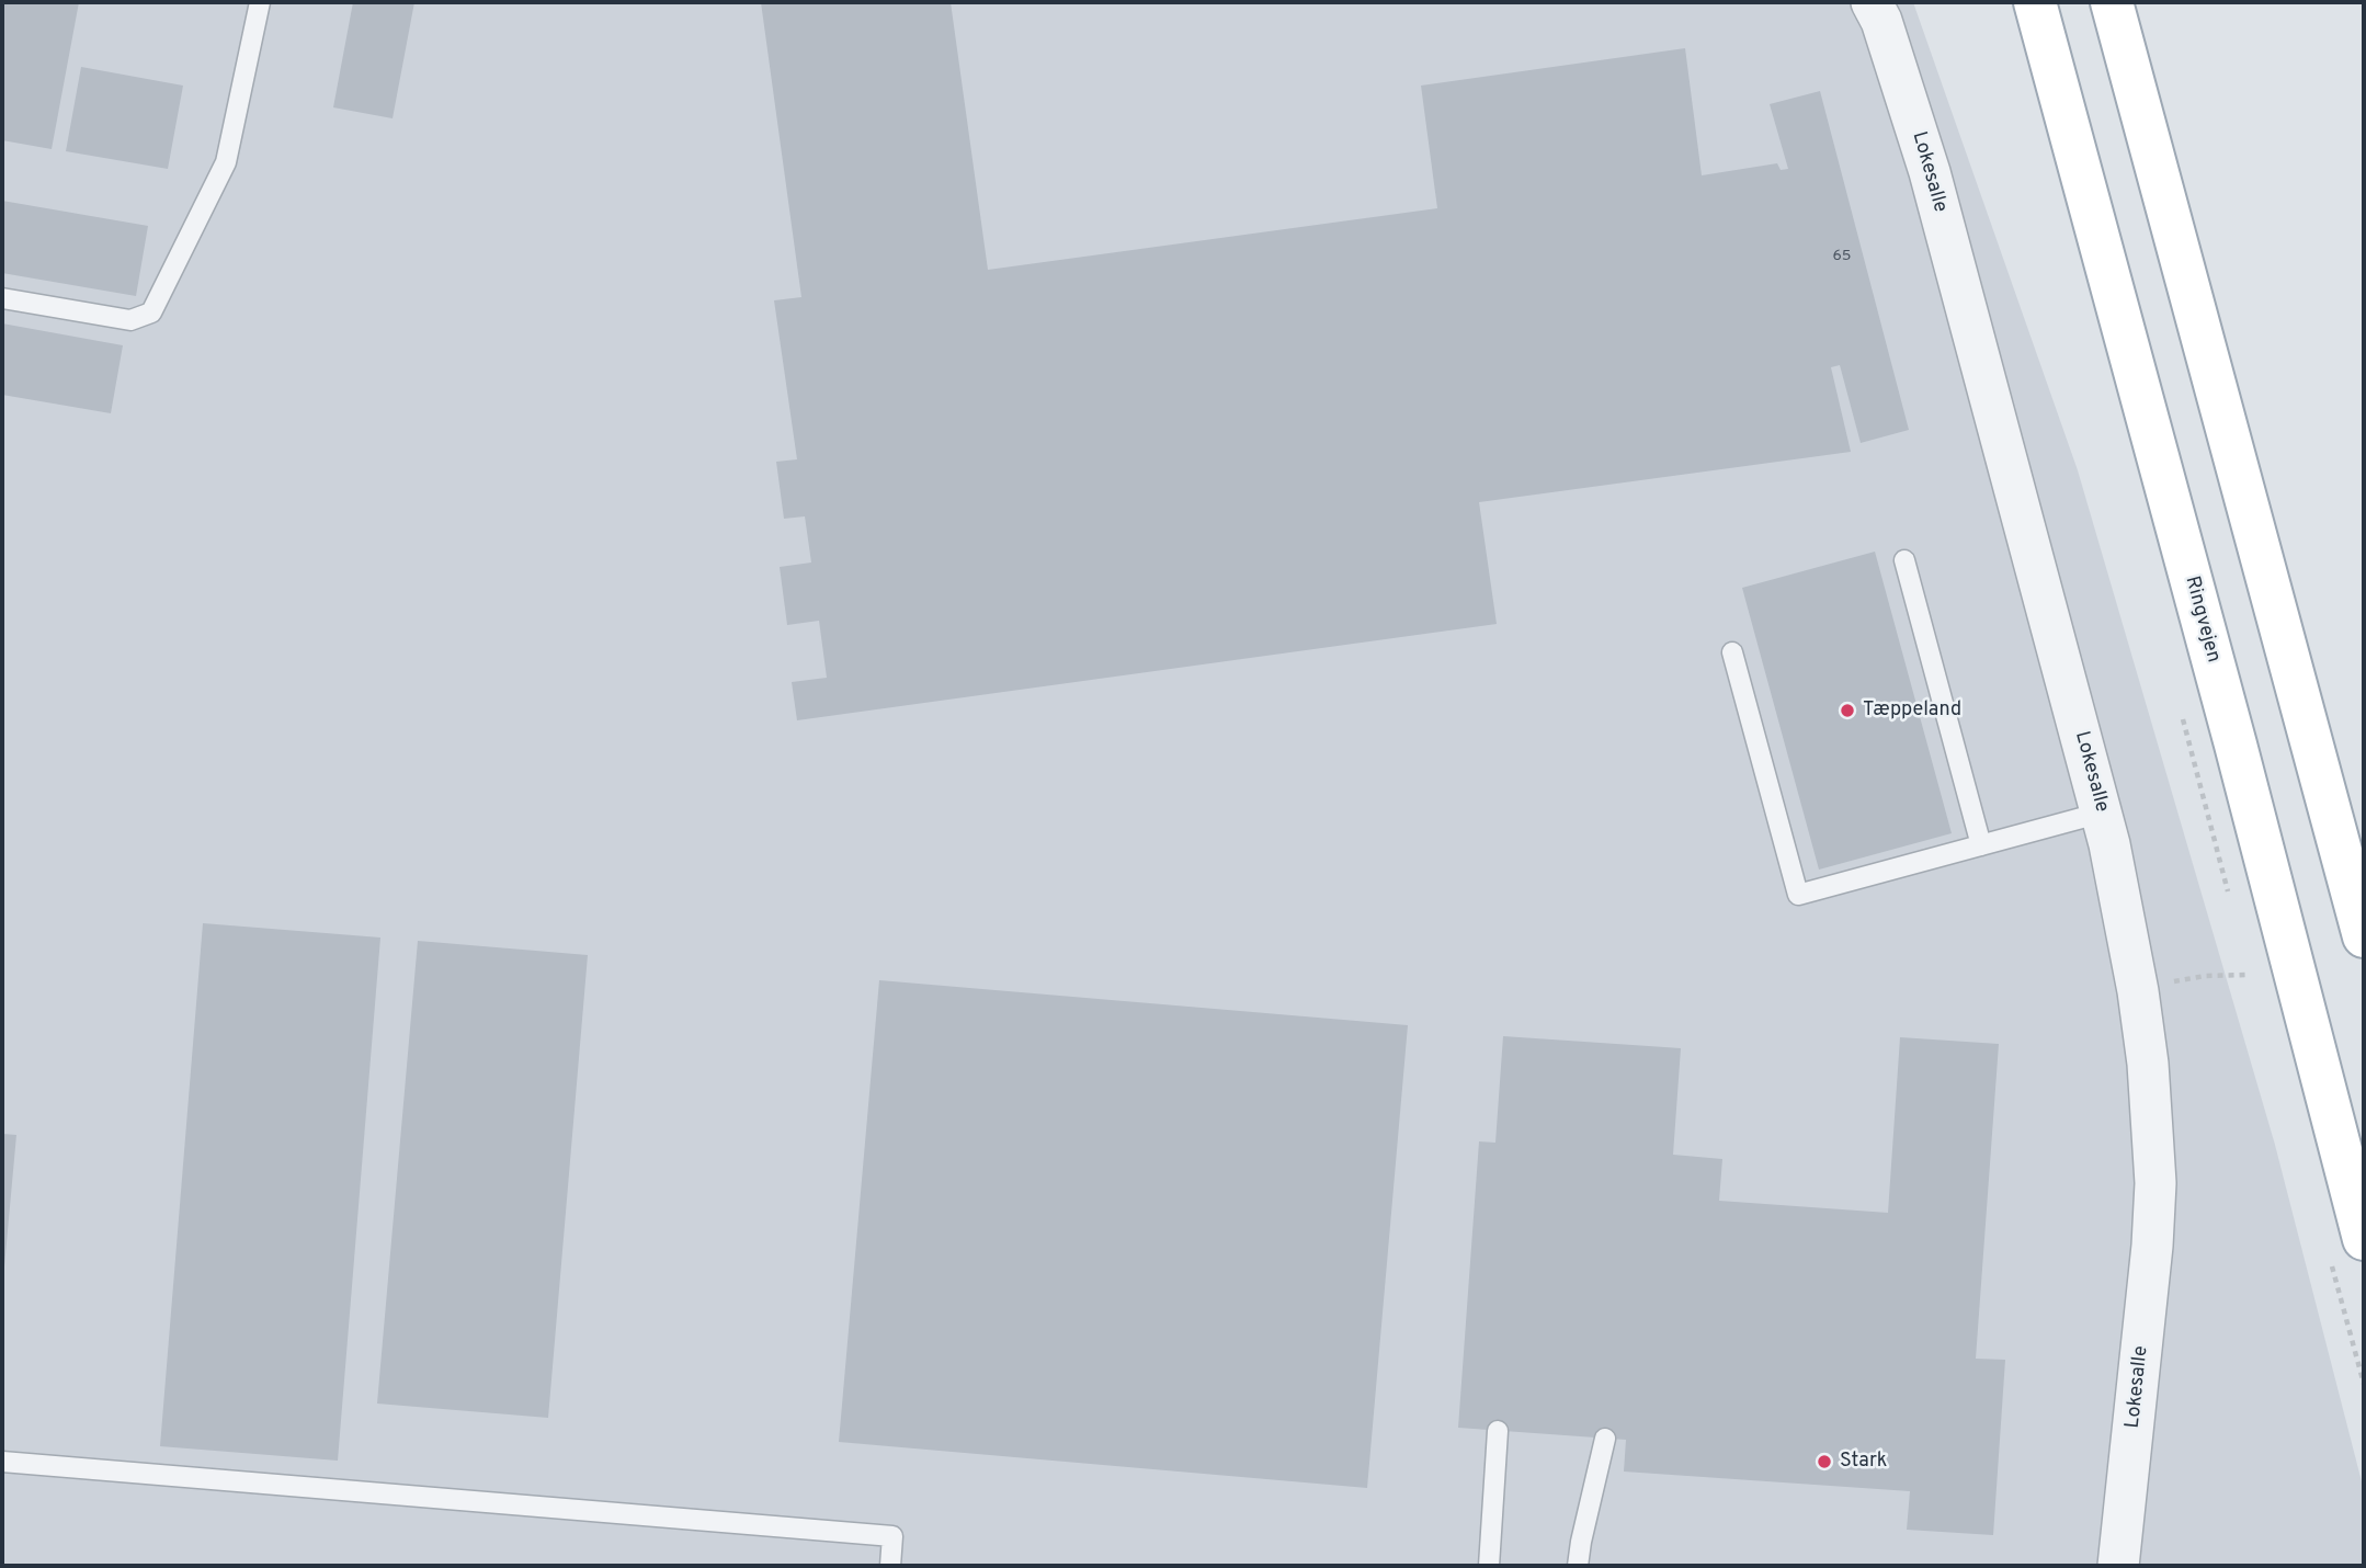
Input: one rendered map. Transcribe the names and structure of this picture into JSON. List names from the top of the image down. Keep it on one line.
{"streets":{"main road":["Ringvejen"],"street":["Lokesalle"]},"places":["Tæppeland","Stark"],"house_numbers":["65"]}
